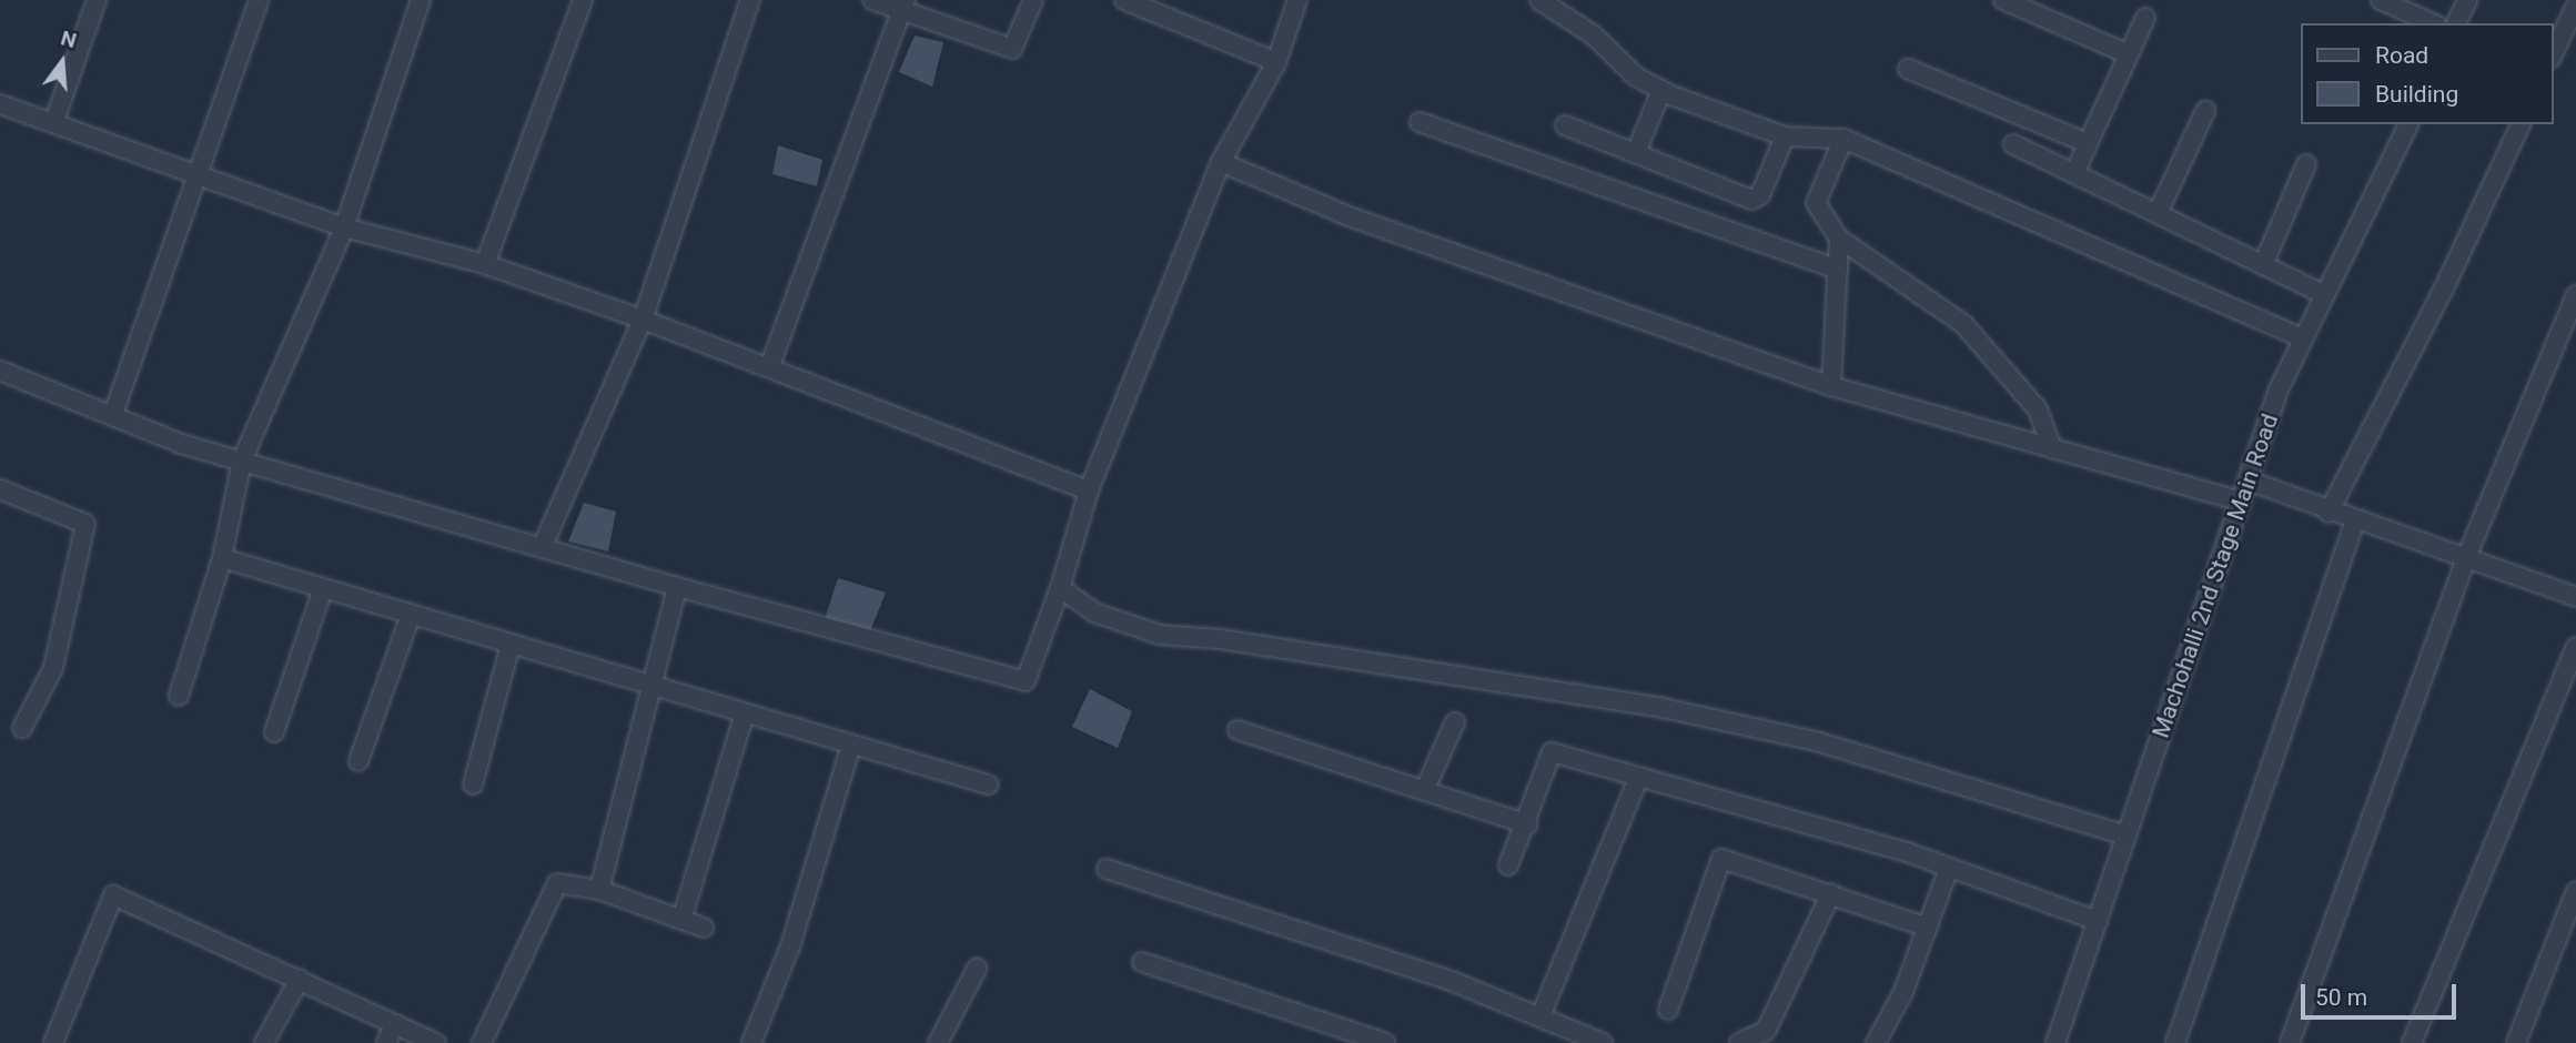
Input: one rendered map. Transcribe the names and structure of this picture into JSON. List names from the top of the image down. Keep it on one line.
{"streets":{"street":["Machohalli 2nd Stage Main Road"]},"legend":["Road","Building"],"scale_bar":"50 m","north":"top"}
